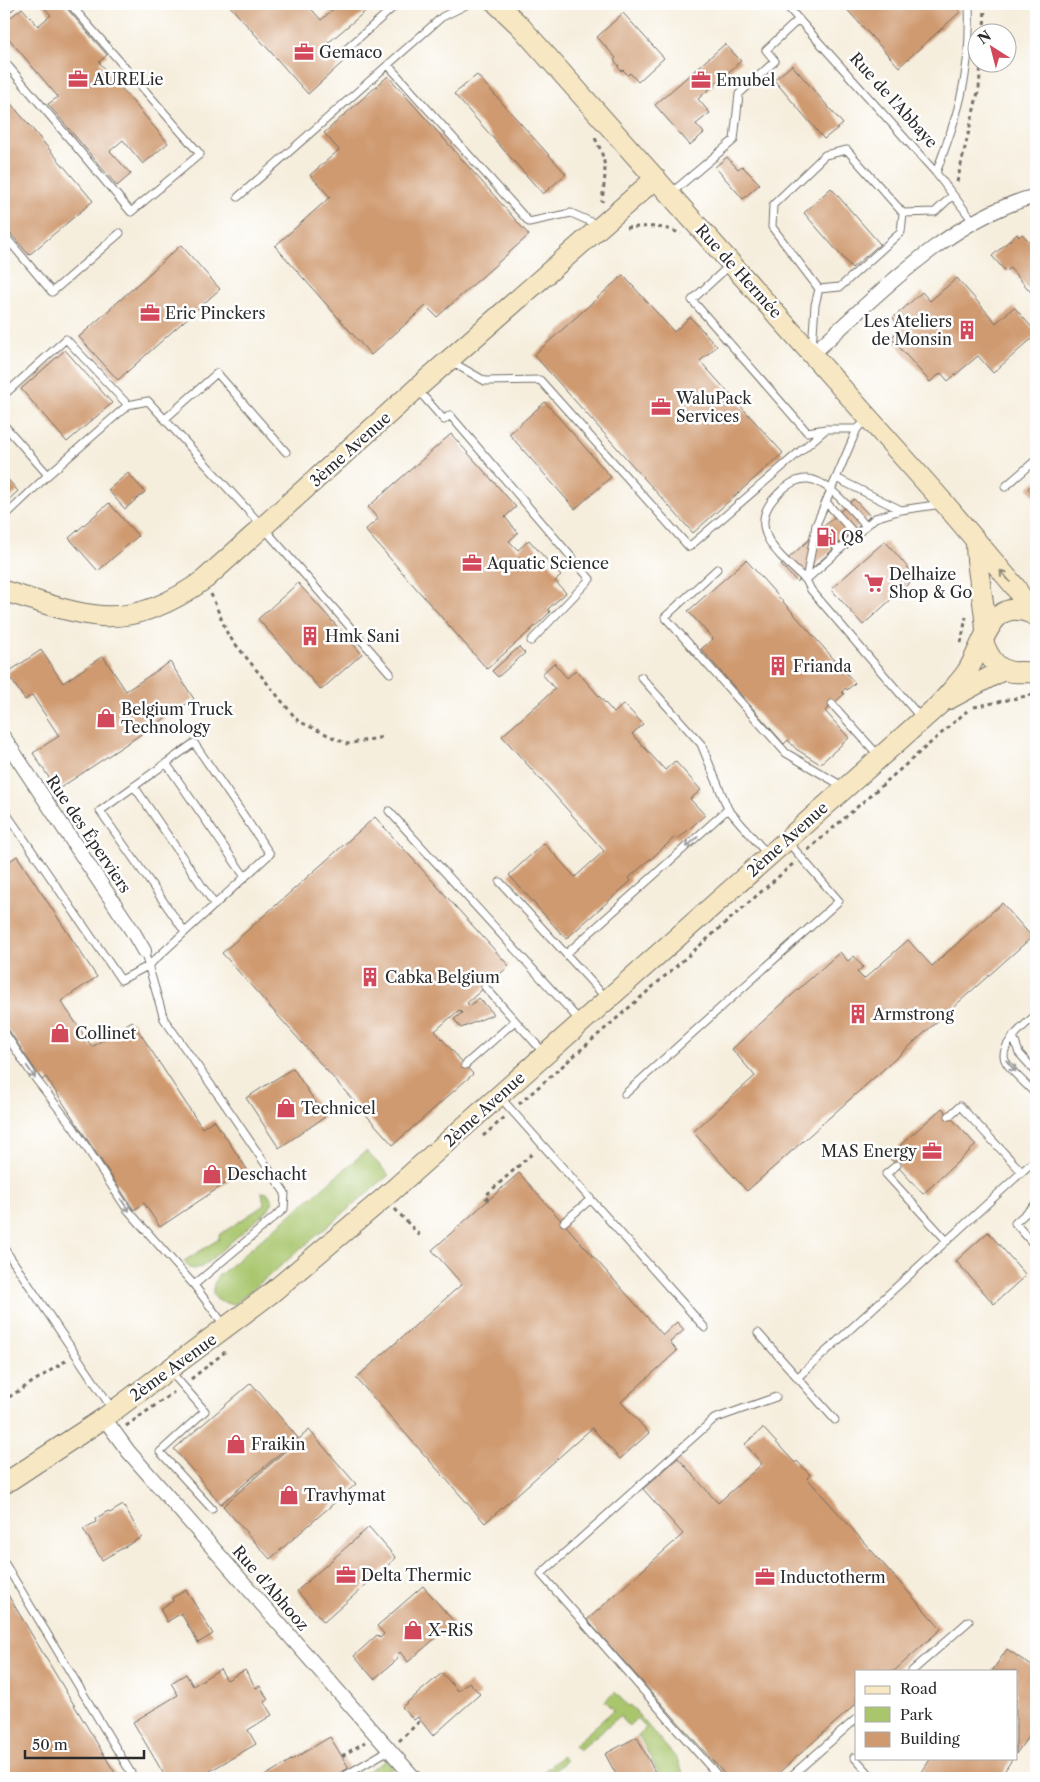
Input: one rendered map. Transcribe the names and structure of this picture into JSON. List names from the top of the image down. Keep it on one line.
{"streets":{"street":["Rue de Hermée","3ème Avenue","Rue des Éperviers","2ème Avenue","Rue d'Abhooz"],"lane":["Rue de l'Abbaye"]},"crossings":[["Rue de Hermée","3ème Avenue"],["Rue de Hermée","2ème Avenue"],["2ème Avenue","Rue d'Abhooz"]],"places":{"office":["Gemaco","AURELie","Emubel","Eric Pinckers","WaluPack Services","Aquatic Science","MAS Energy","Delta Thermic","Inductotherm"],"building":["Les Ateliers de Monsin","Hmk Sani","Frianda","Cabka Belgium","Armstrong"],"fuel station":["Q8"],"supermarket":["Delhaize Shop & Go"],"shop":["Belgium Truck Technology","Collinet","Technicel","Deschacht","Fraikin","Travhymat","X-RiS"]},"legend":["Road","Park","Building"],"scale_bar":"50 m","north":"top left"}
